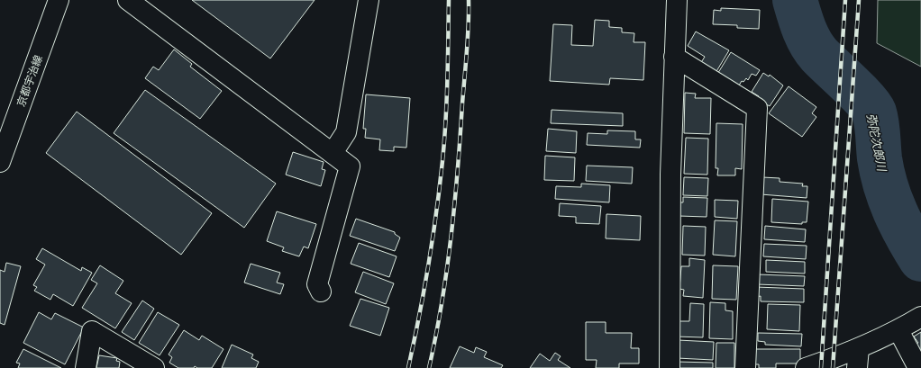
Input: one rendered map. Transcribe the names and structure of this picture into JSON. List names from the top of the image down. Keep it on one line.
{"streets":{"street":["京都宇治線"]},"water":["弥陀次郎川"]}
